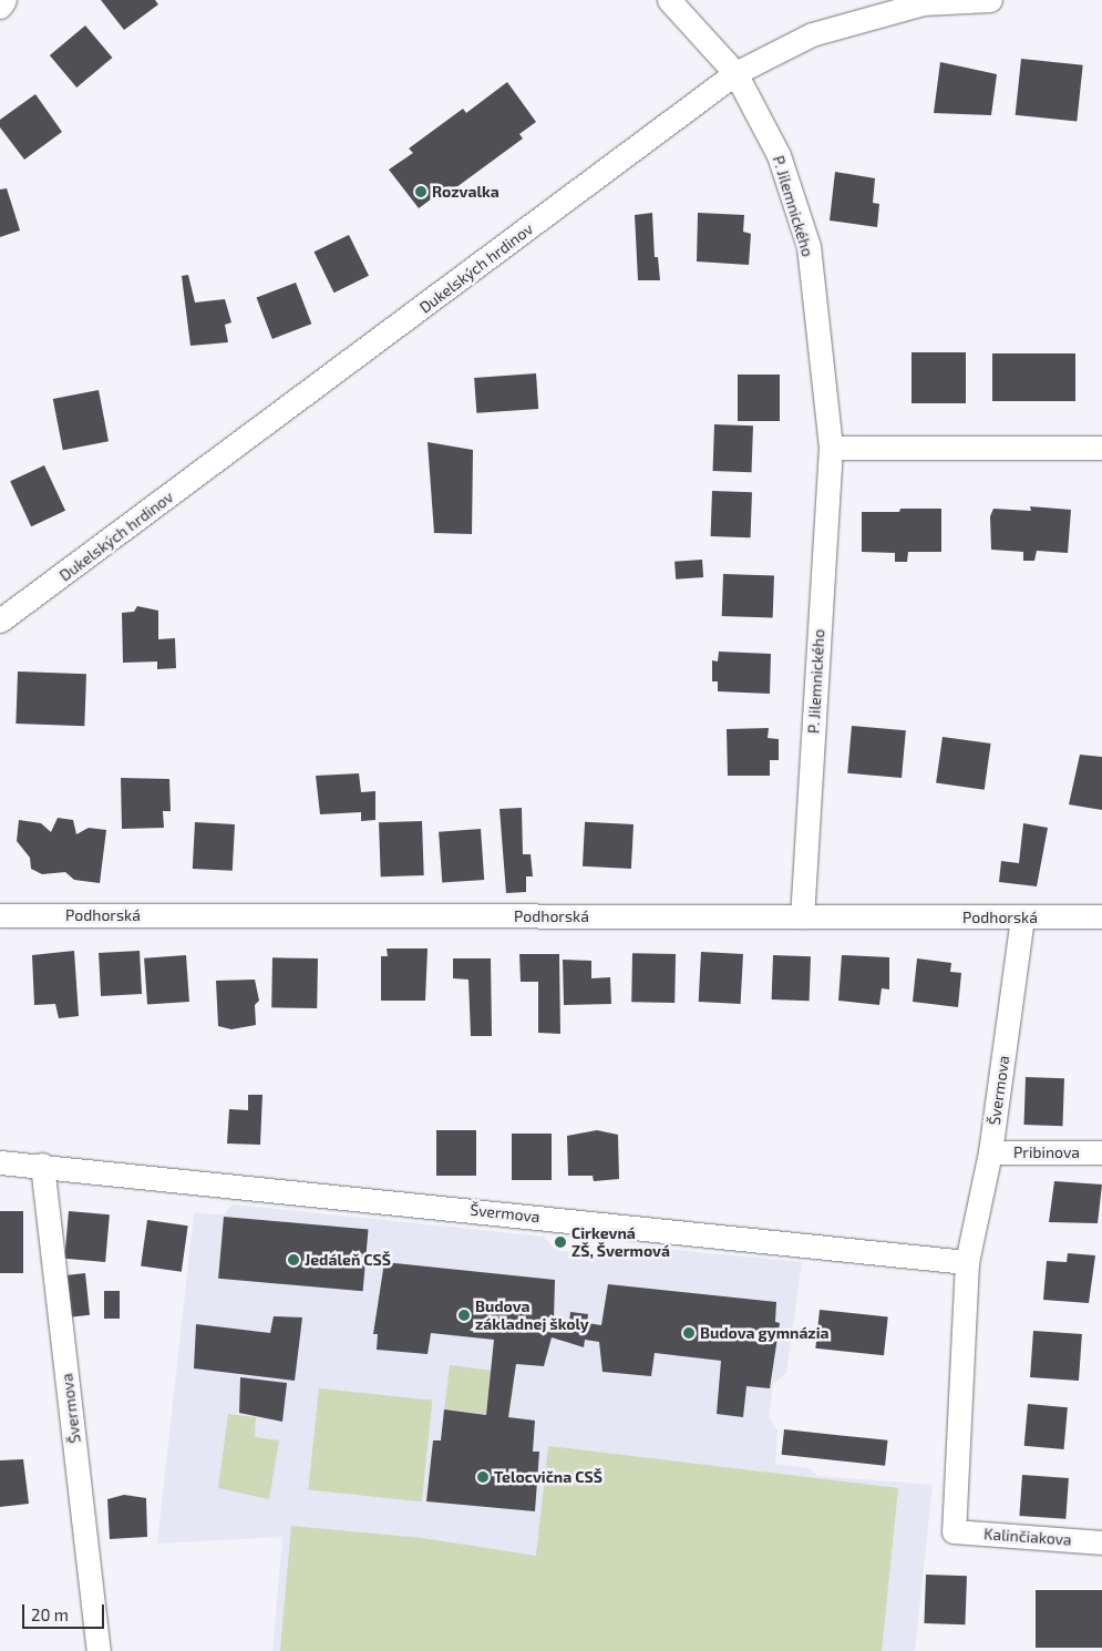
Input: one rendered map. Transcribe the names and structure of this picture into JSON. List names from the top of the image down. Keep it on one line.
{"streets":{"street":["P. Jilemnického","Dukelských hrdinov","Podhorská","Švermova","Pribinova","Kalinčiakova"]},"crossings":[["P. Jilemnického","Dukelských hrdinov"],["P. Jilemnického","Podhorská"],["Podhorská","Švermova"],["Švermova","Pribinova"],["Švermova","Kalinčiakova"]],"places":["Rozvalka","Cirkevná ZŠ, Švermová","Jedáleň CSŠ","Budova základnej školy","Budova gymnázia","Telocvična CSŠ"],"scale_bar":"20 m"}
